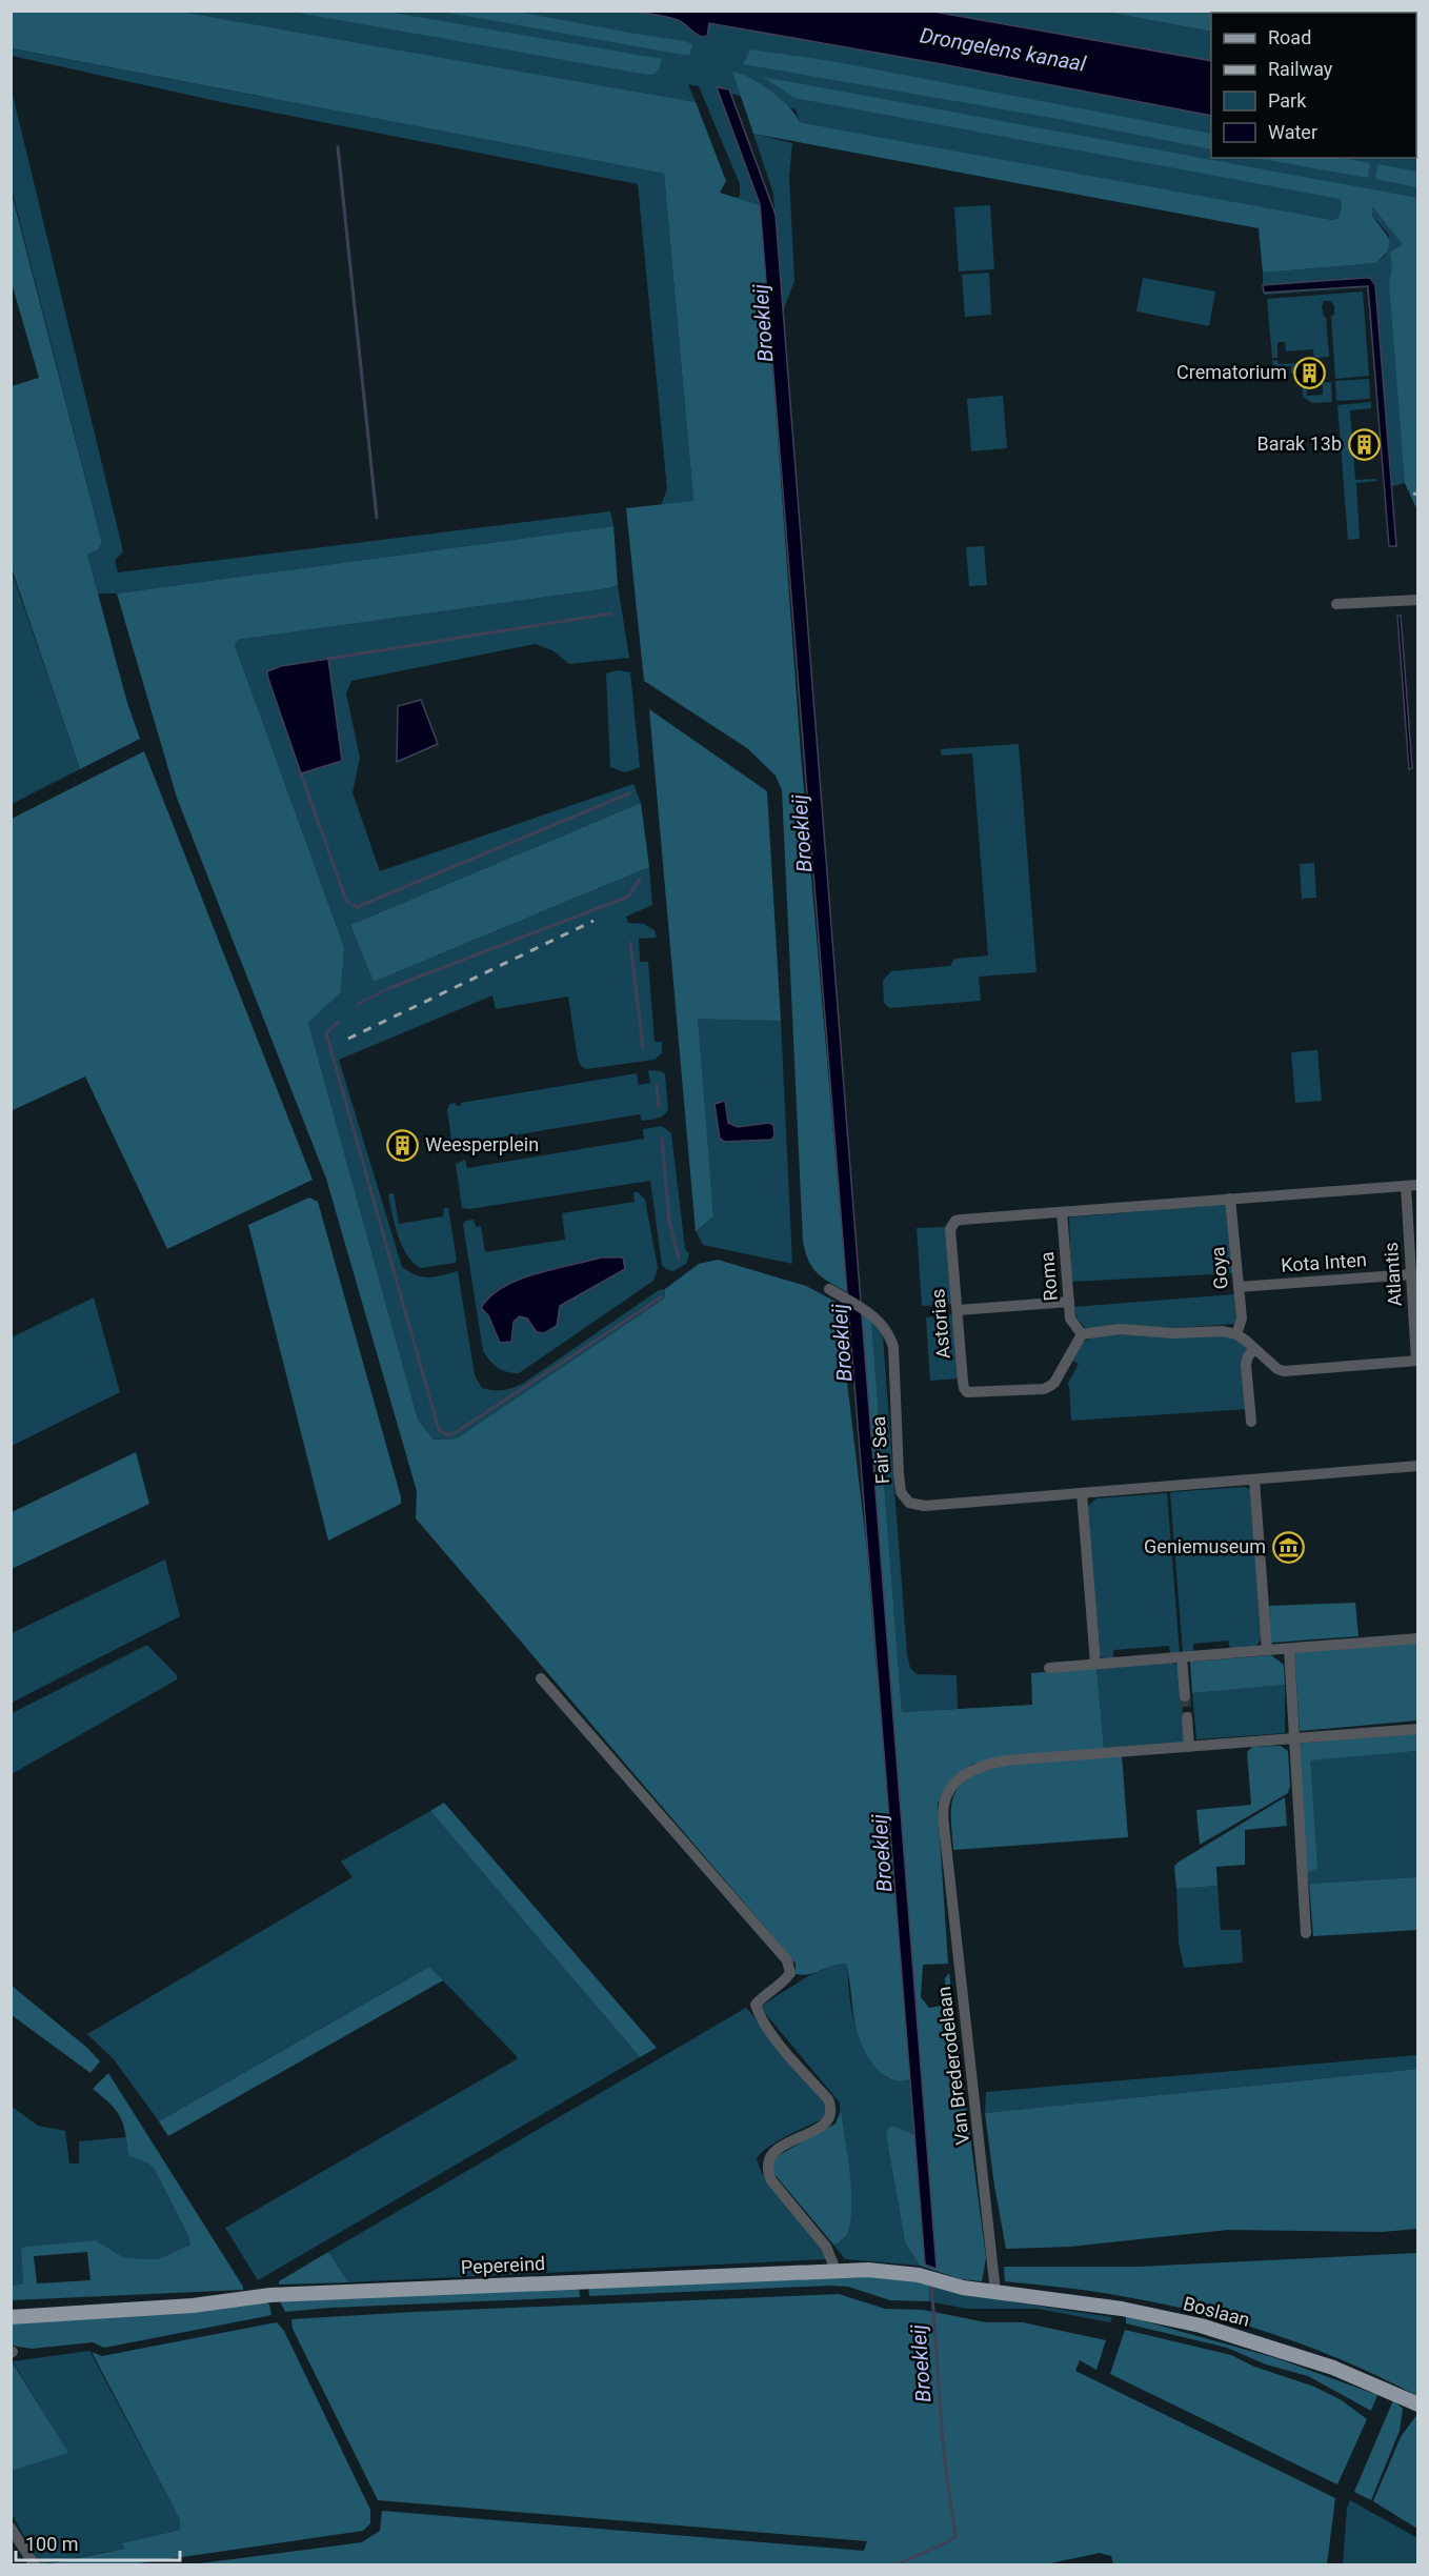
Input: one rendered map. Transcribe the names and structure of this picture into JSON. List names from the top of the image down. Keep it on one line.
{"streets":{"main road":["Pepereind","Boslaan"],"street":["Kota Inten","Goya","Atlantis","Roma","Astorias","Fair Sea","Van Brederodelaan"]},"crossings":[["Kota Inten","Goya"],["Kota Inten","Atlantis"],["Goya","Astorias"],["Atlantis","Astorias"],["Roma","Astorias"],["Van Brederodelaan","Pepereind"],["Van Brederodelaan","Boslaan"],["Pepereind","Boslaan"]],"water":["Drongelens kanaal","Broekleij"],"places":{"building":["Crematorium","Barak 13b","Weesperplein"],"museum":["Geniemuseum"]},"legend":["Road","Railway","Park","Water"],"scale_bar":"100 m"}
